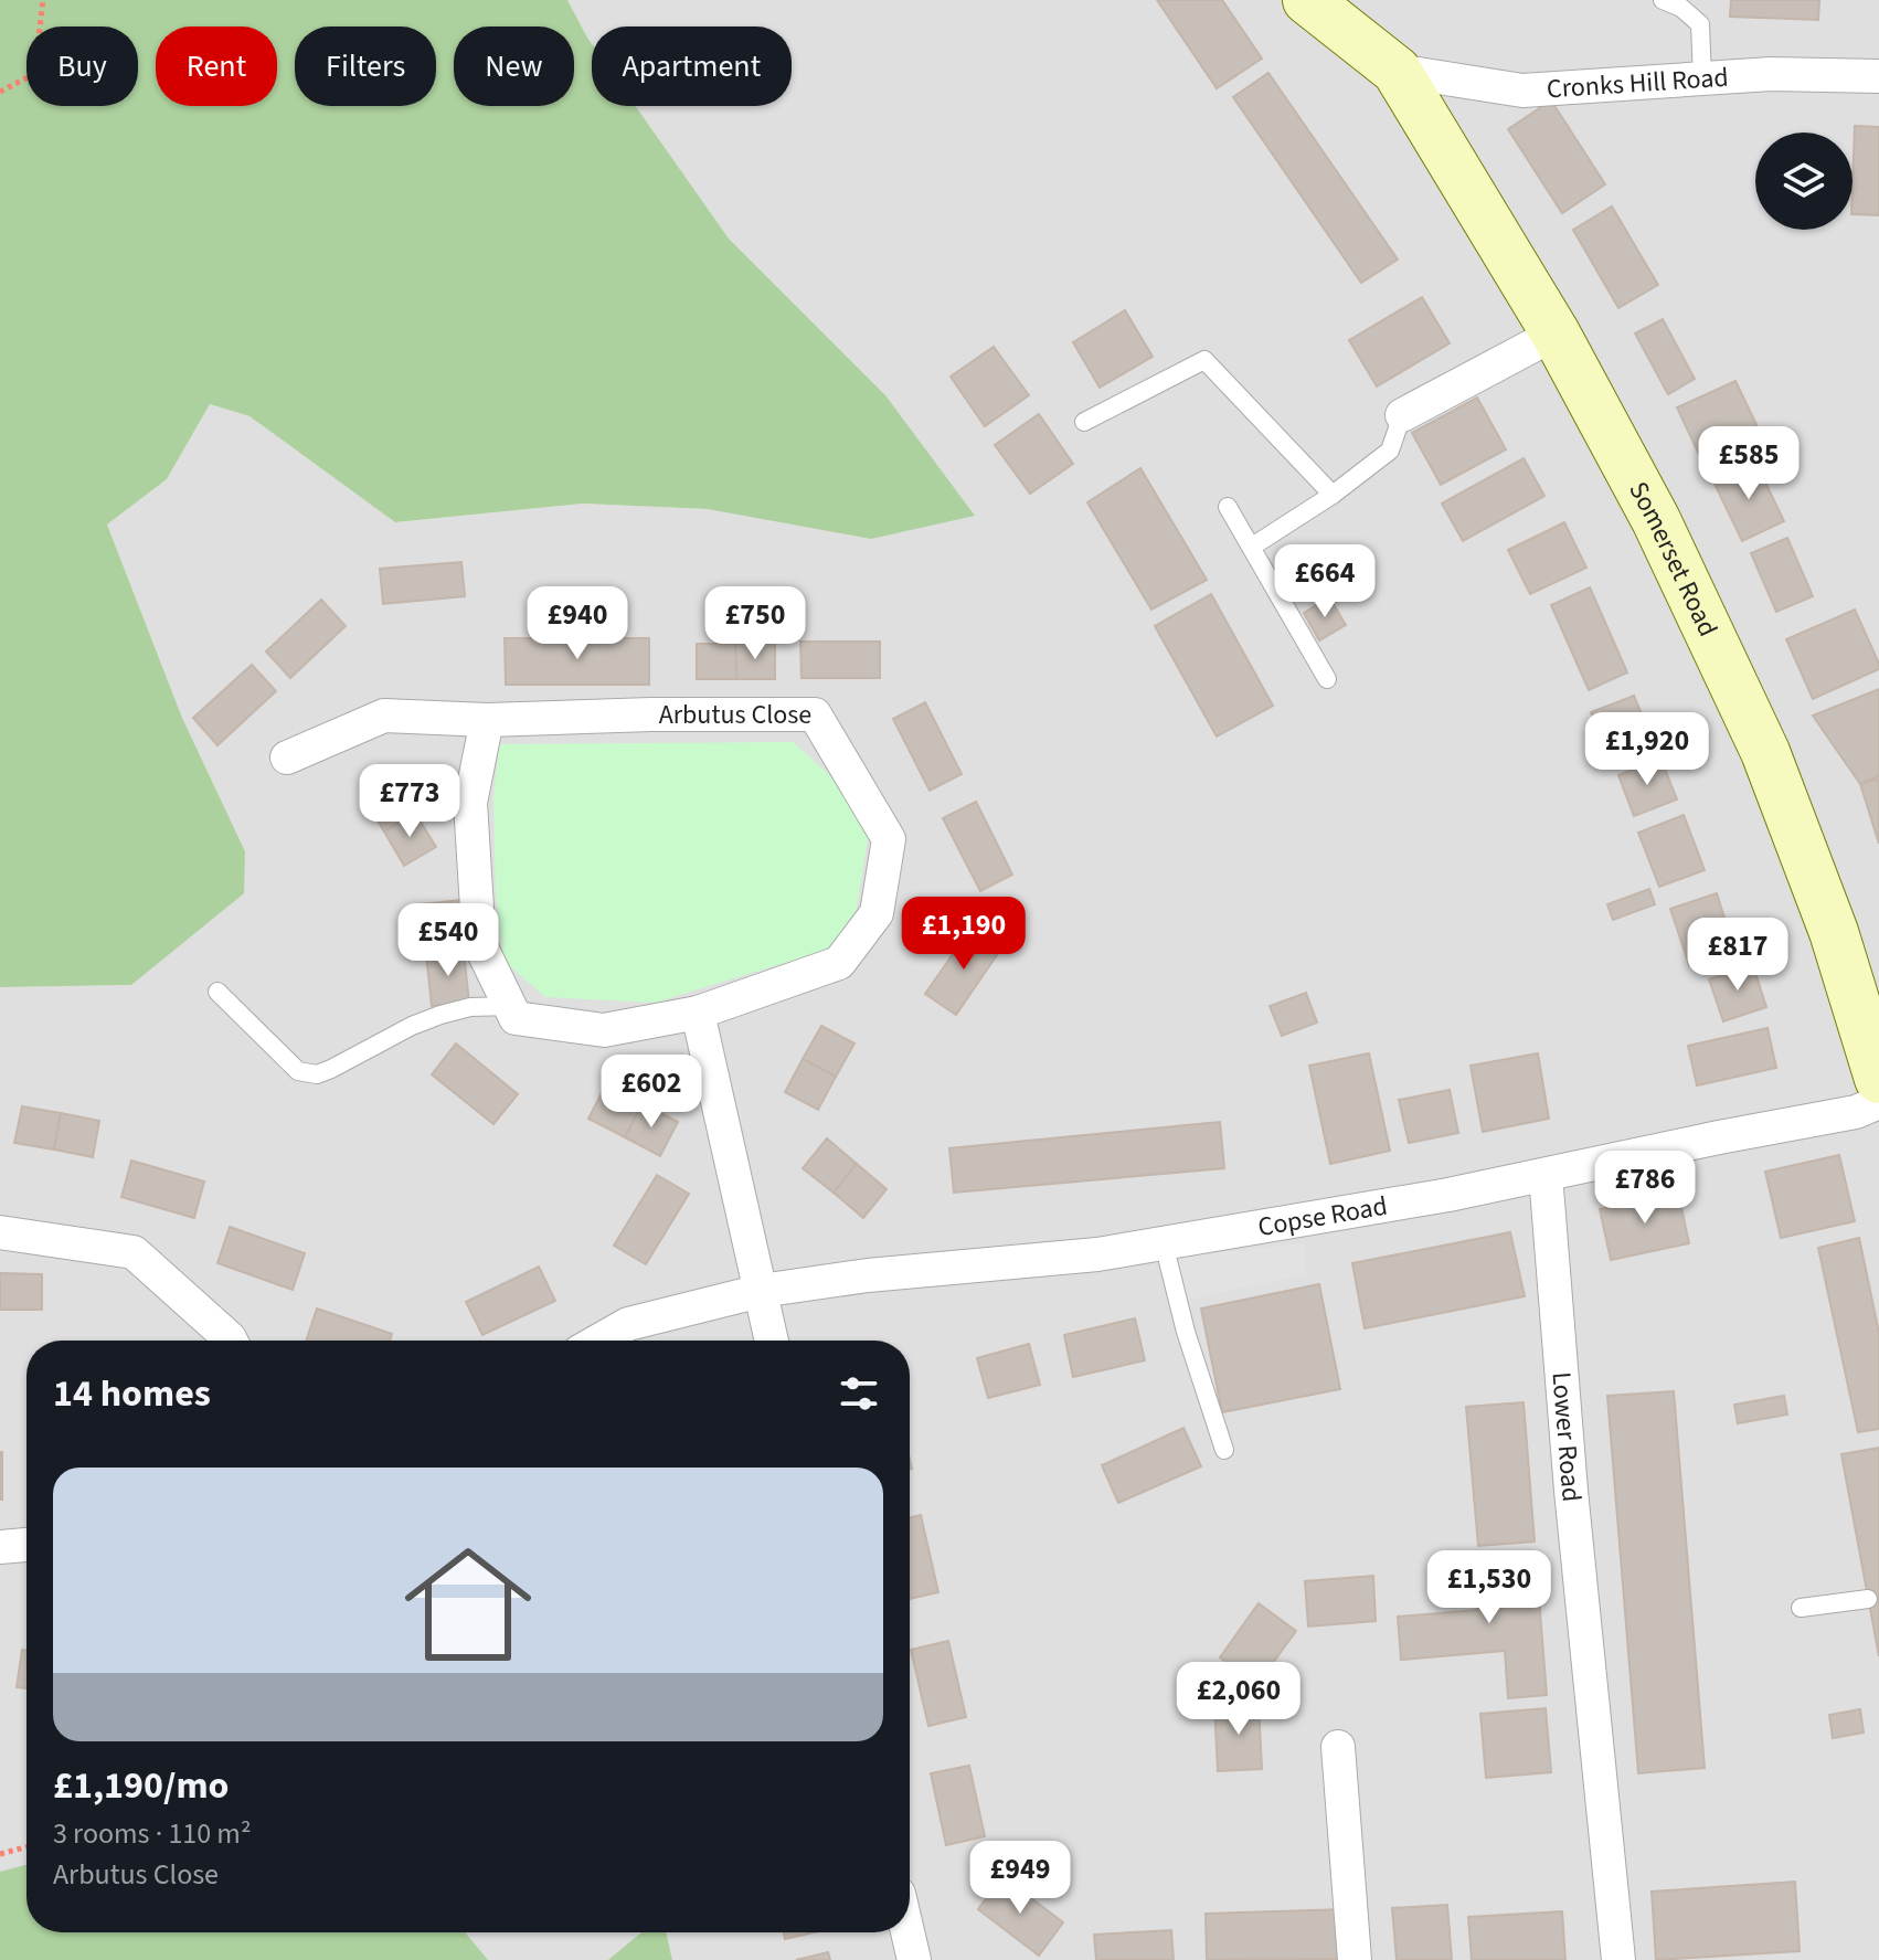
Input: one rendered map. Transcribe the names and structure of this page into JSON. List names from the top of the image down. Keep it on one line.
{"streets":{"street":["Cronks Hill Road","Somerset Road","Arbutus Close","Copse Road","Lower Road"]},"crossings":[["Cronks Hill Road","Somerset Road"],["Copse Road","Lower Road"]],"page":{"chip":["Buy","Rent","Filters","New","Apartment"],"price":["£585","£664","£940","£750","£1,920","£773","£1,190","£540","£817","£602","£786","£1,530","£2,060","£949"],"heading":"14 homes","list":[{"name":"£1,190/mo","note":"3 rooms · 110 m² · Arbutus Close"}]}}
